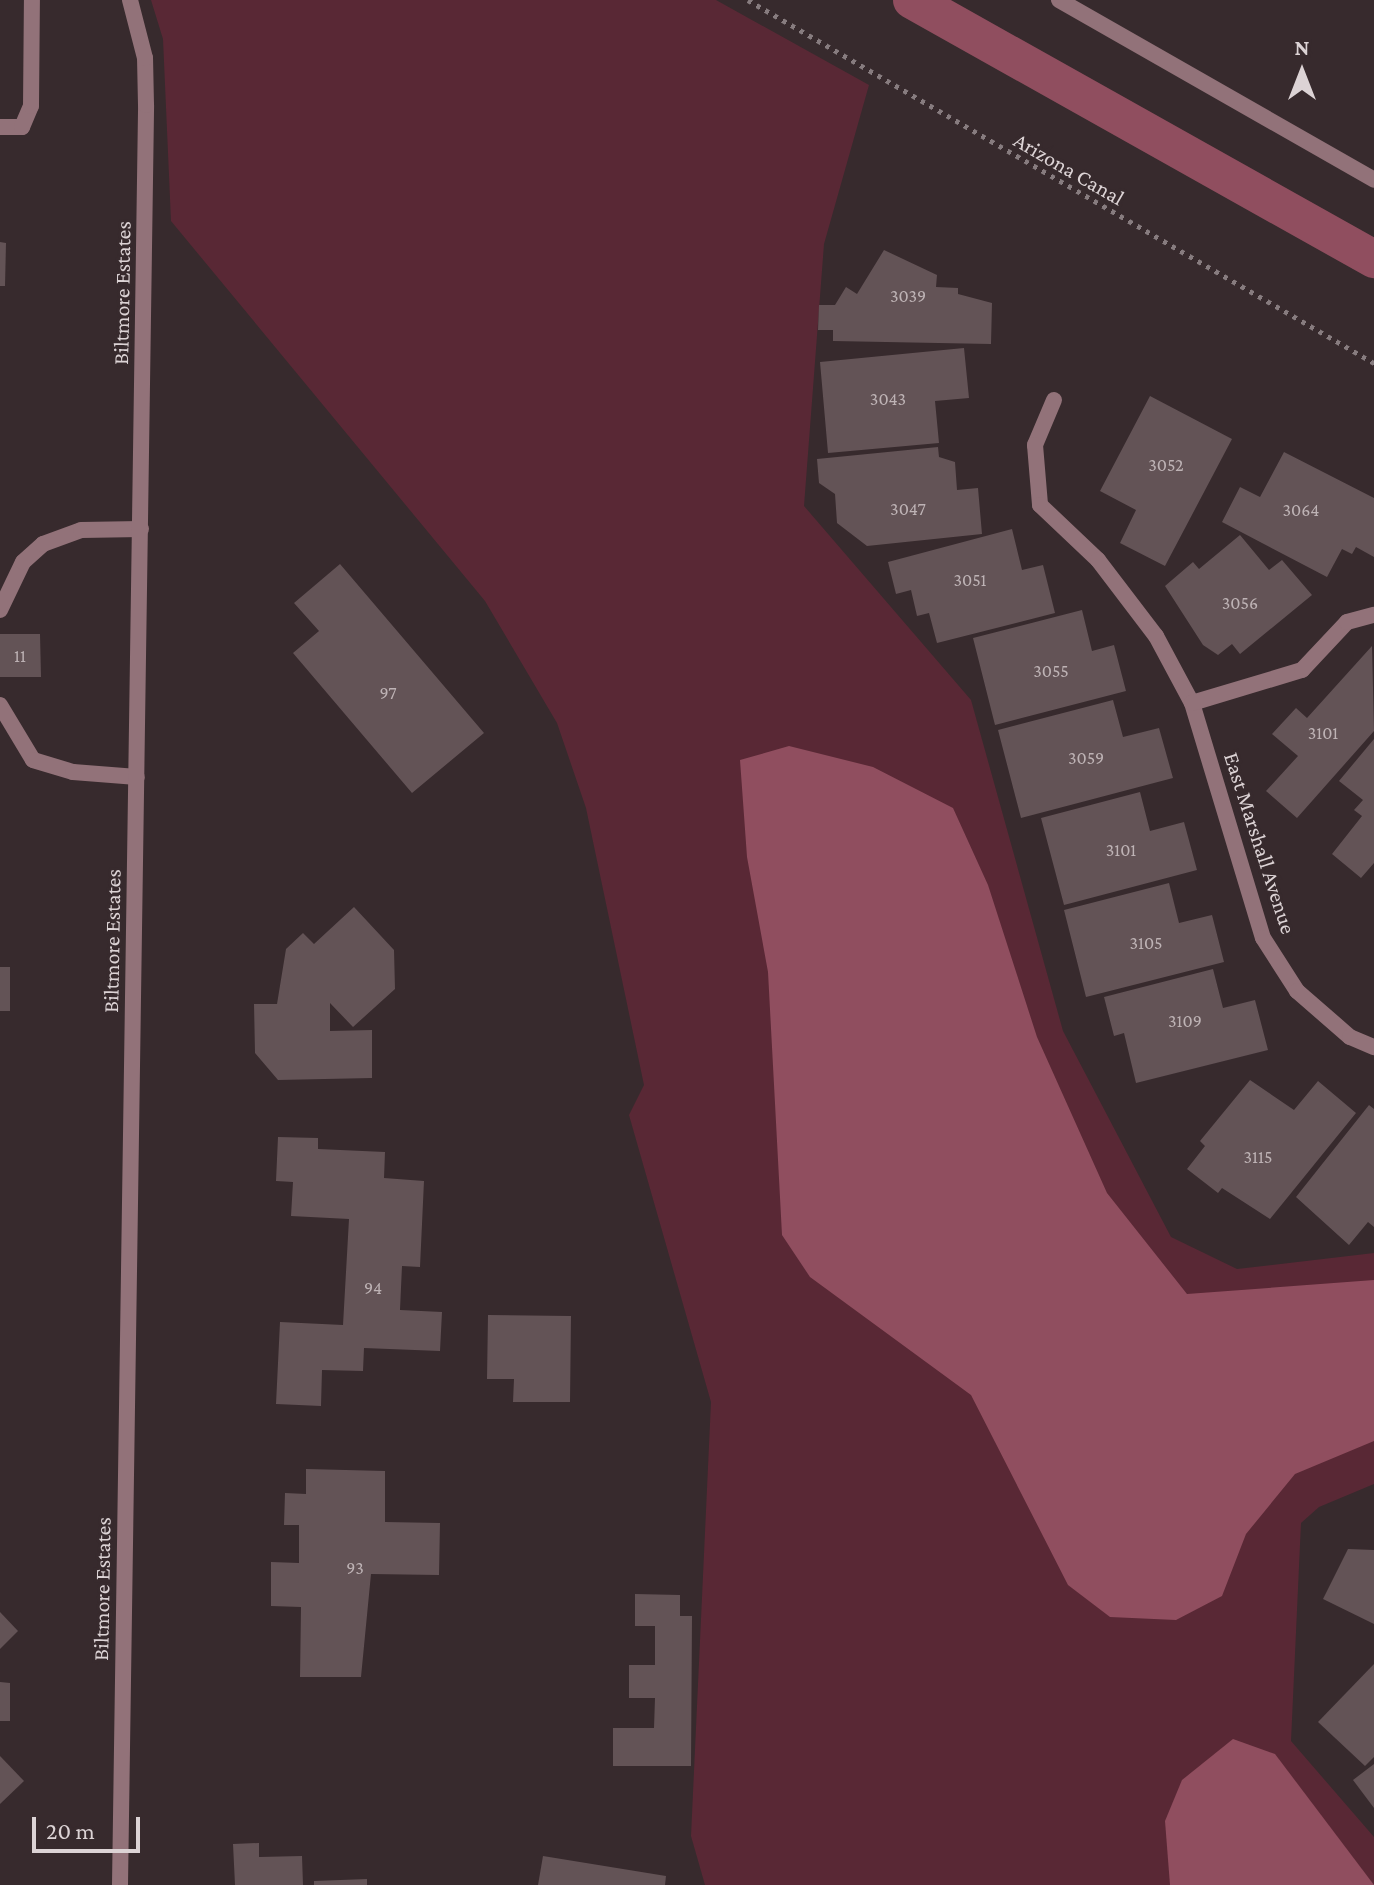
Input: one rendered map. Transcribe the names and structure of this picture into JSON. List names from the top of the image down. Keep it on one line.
{"streets":{"street":["Biltmore Estates","East Marshall Avenue"],"path":["Arizona Canal"]},"house_numbers":["3039","3043","3052","3047","3064","3051","3056","11","3055","97","3101","3059","3101","3105","3109","3115","94","93"],"scale_bar":"20 m","north":"top"}
